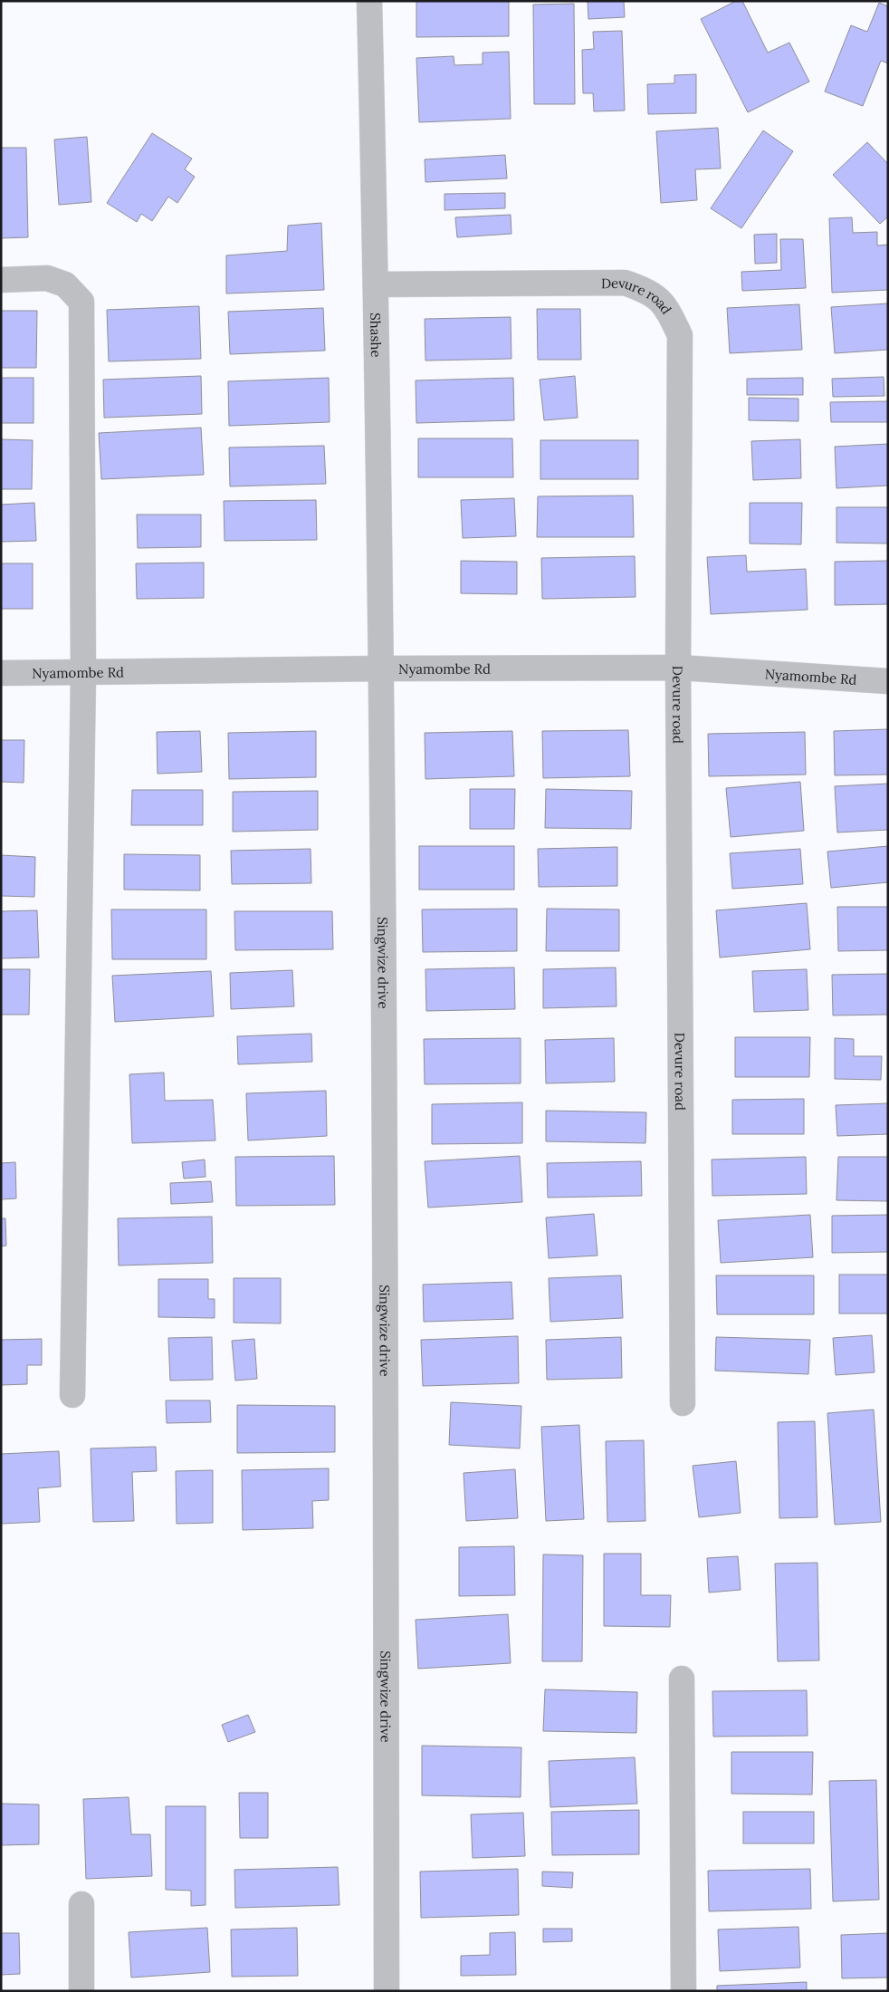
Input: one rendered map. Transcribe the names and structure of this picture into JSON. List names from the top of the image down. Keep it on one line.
{"streets":{"street":["Devure road","Shashe","Nyamombe Rd","Singwize drive"]},"crossings":[["Devure road","Shashe"],["Devure road","Nyamombe Rd"],["Shashe","Nyamombe Rd"],["Shashe","Singwize drive"],["Nyamombe Rd","Singwize drive"]]}
